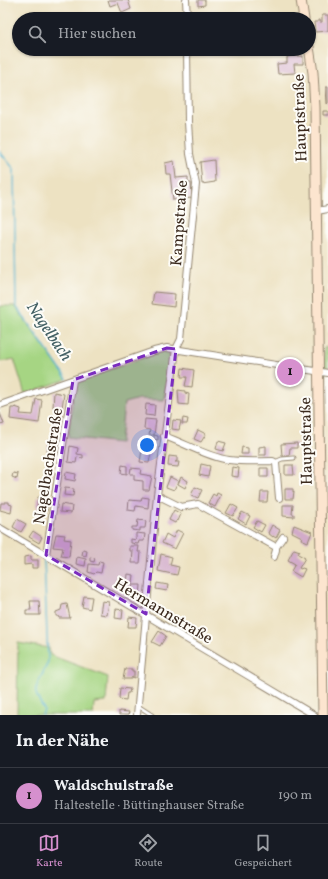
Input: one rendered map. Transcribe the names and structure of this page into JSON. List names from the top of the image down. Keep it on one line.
{"streets":{"main road":["Hauptstraße"],"street":["Kampstraße","Nagelbachstraße","Hermannstraße"]},"crossings":[["Kampstraße","Hermannstraße"],["Nagelbachstraße","Hermannstraße"]],"water":["Nagelbach"],"page":{"search":"Hier suchen","pins":"1","heading":"In der Nähe","list":[{"mark":"1","name":"Waldschulstraße","note":"Haltestelle · Büttinghauser Straße","value":"190 m"}],"nav":["Karte","Route","Gespeichert"]}}
